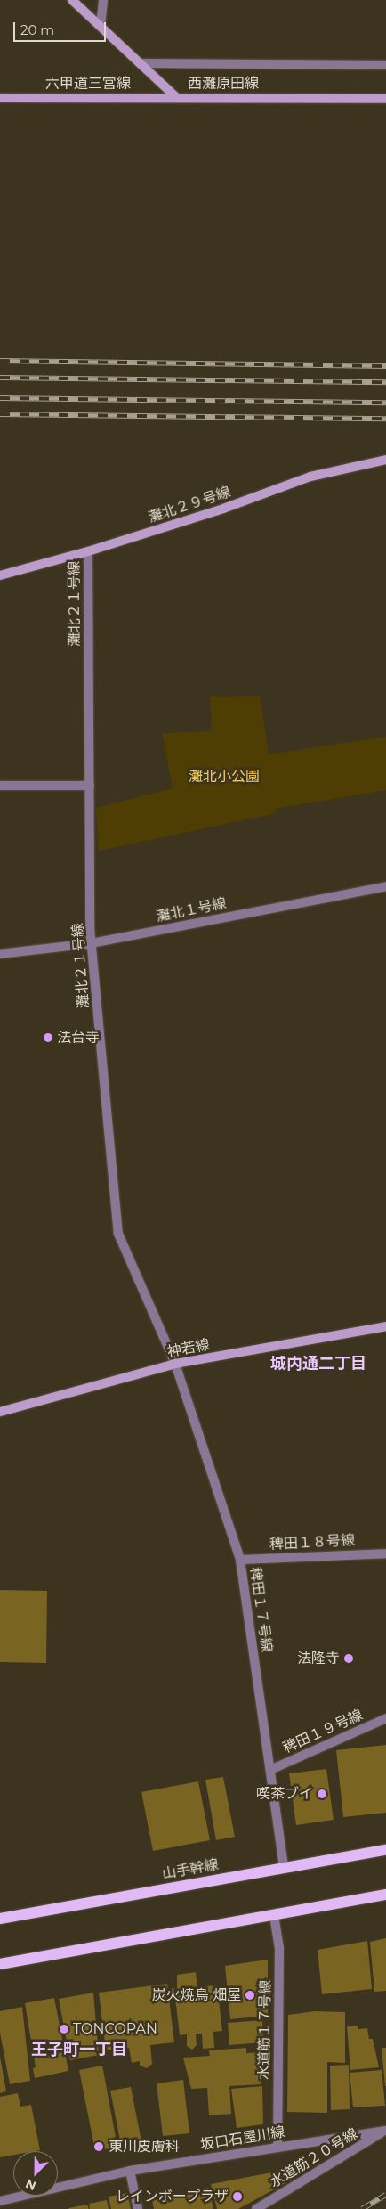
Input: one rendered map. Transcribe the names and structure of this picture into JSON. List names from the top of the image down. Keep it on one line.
{"streets":{"main road":["山手幹線"],"street":["六甲道三宮線","西灘原田線","灘北２９号線","灘北２１号線","灘北１号線","神若線","稗田１８号線","稗田１７号線","稗田１９号線","水道筋１７号線","坂口石屋川線","水道筋２０号線"]},"crossings":[["六甲道三宮線","西灘原田線"],["灘北２９号線","灘北２１号線"],["灘北２１号線","灘北１号線"],["灘北２１号線","神若線"],["灘北２１号線","稗田１７号線"],["神若線","稗田１７号線"],["稗田１８号線","稗田１７号線"],["稗田１７号線","稗田１９号線"],["稗田１７号線","山手幹線"],["水道筋１７号線","坂口石屋川線"],["坂口石屋川線","水道筋２０号線"]],"districts":["城内通二丁目","王子町一丁目"],"parks":["灘北小公園"],"places":["法台寺","法隆寺","喫茶ブイ","炭火焼鳥 畑屋","TONCOPAN","東川皮膚科","レインボープラザ"],"scale_bar":"20 m","north":"bottom left"}
